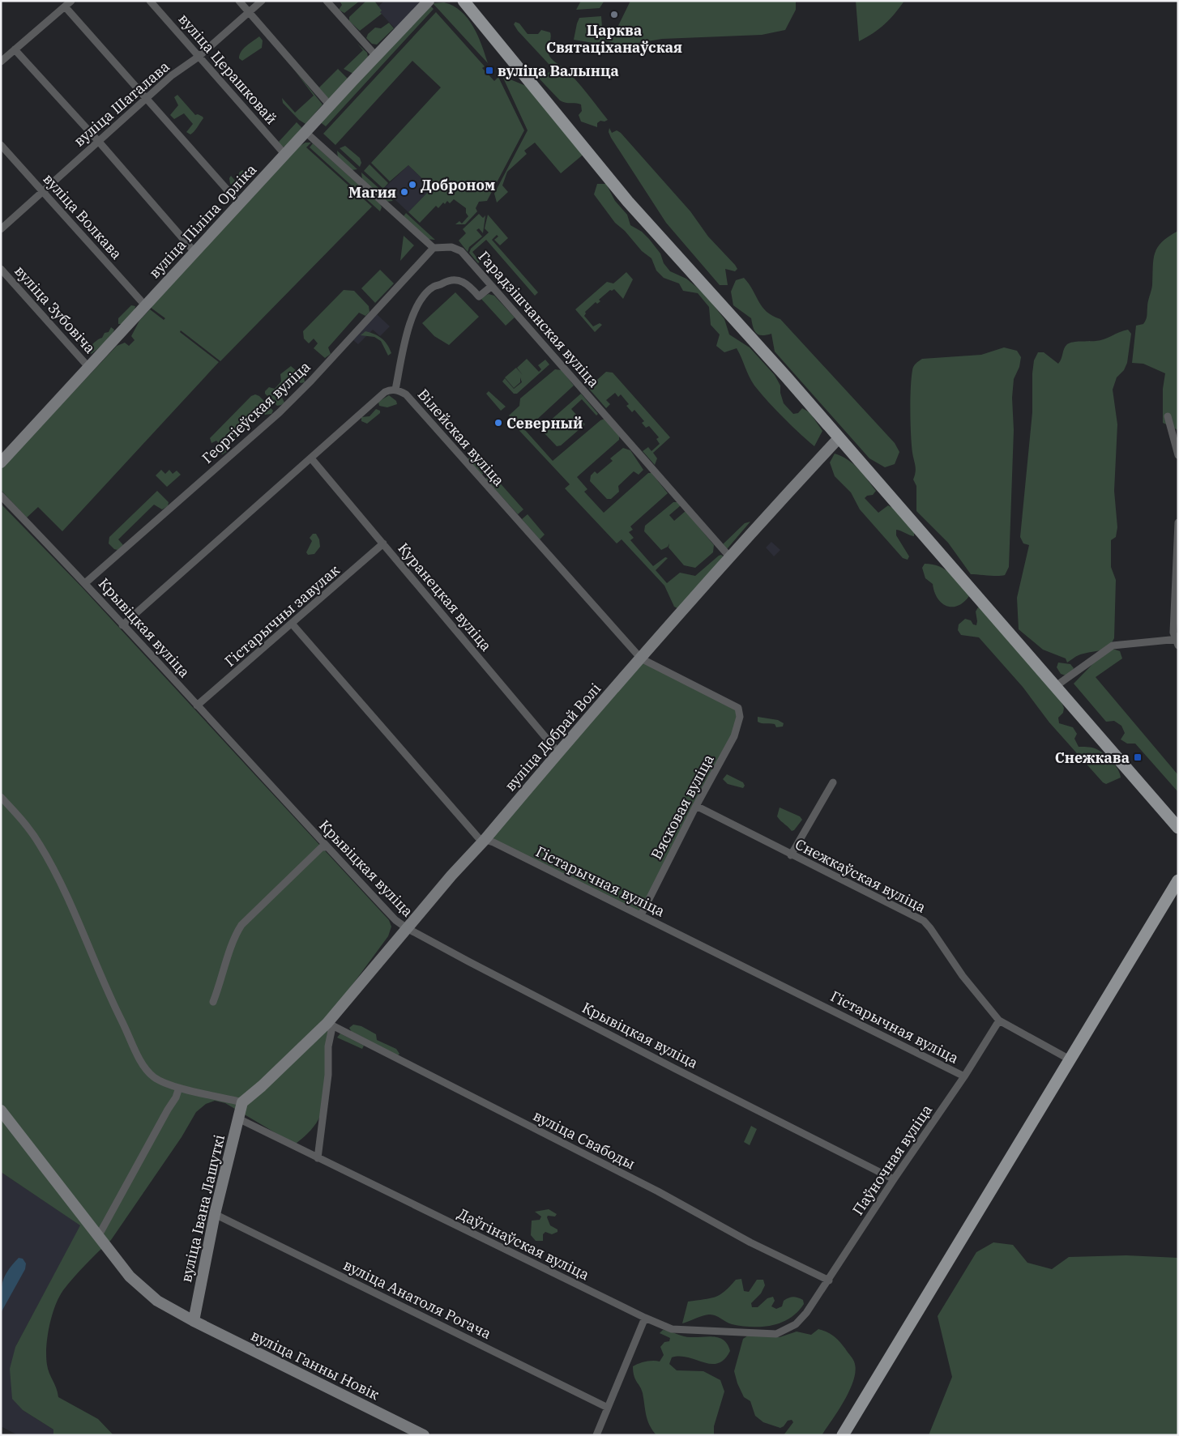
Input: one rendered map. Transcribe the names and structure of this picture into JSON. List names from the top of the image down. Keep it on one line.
{"streets":{"street":["вуліца Церашковай","вуліца Шаталава","вуліца Волкава","вуліца Піліпа Орліка","вуліца Зубовіча","Гарадзішчанская вуліца","Георгіеўская вуліца","Вілейская вуліца","Куранецкая вуліца","Гістарычны завулак","Крывіцкая вуліца","вуліца Добрай Волі","Вясковая вуліца","Снежкаўская вуліца","Гістарычная вуліца","вуліца Свабоды","Паўночная вуліца","вуліца Івана Лашуткі","Даўгінаўская вуліца","вуліца Анатоля Рогача","вуліца Ганны Новік"]},"crossings":[["вуліца Церашковай","вуліца Шаталава"],["вуліца Церашковай","вуліца Піліпа Орліка"],["вуліца Шаталава","вуліца Волкава"],["вуліца Волкава","вуліца Піліпа Орліка"],["вуліца Піліпа Орліка","вуліца Зубовіча"],["Гарадзішчанская вуліца","Георгіеўская вуліца"],["Гарадзішчанская вуліца","вуліца Добрай Волі"],["Георгіеўская вуліца","Крывіцкая вуліца"],["Вілейская вуліца","Куранецкая вуліца"],["Вілейская вуліца","Крывіцкая вуліца"],["Вілейская вуліца","вуліца Добрай Волі"],["Вілейская вуліца","Вясковая вуліца"],["Куранецкая вуліца","Гістарычны завулак"],["Куранецкая вуліца","вуліца Добрай Волі"],["Гістарычны завулак","Крывіцкая вуліца"],["Гістарычны завулак","Гістарычная вуліца"],["Крывіцкая вуліца","вуліца Добрай Волі"],["Крывіцкая вуліца","Паўночная вуліца"],["вуліца Добрай Волі","Гістарычная вуліца"],["вуліца Добрай Волі","вуліца Свабоды"],["вуліца Добрай Волі","вуліца Івана Лашуткі"],["Вясковая вуліца","Снежкаўская вуліца"],["Вясковая вуліца","Гістарычная вуліца"],["Снежкаўская вуліца","Паўночная вуліца"],["Гістарычная вуліца","Паўночная вуліца"],["вуліца Свабоды","Паўночная вуліца"],["Паўночная вуліца","Даўгінаўская вуліца"],["вуліца Івана Лашуткі","Даўгінаўская вуліца"],["вуліца Івана Лашуткі","вуліца Анатоля Рогача"],["вуліца Івана Лашуткі","вуліца Ганны Новік"]],"places":{"other":["Царква Святаціханаўская","Доброном","Магия","Северный"],"transit":["вуліца Валынца","Снежкава"]}}
